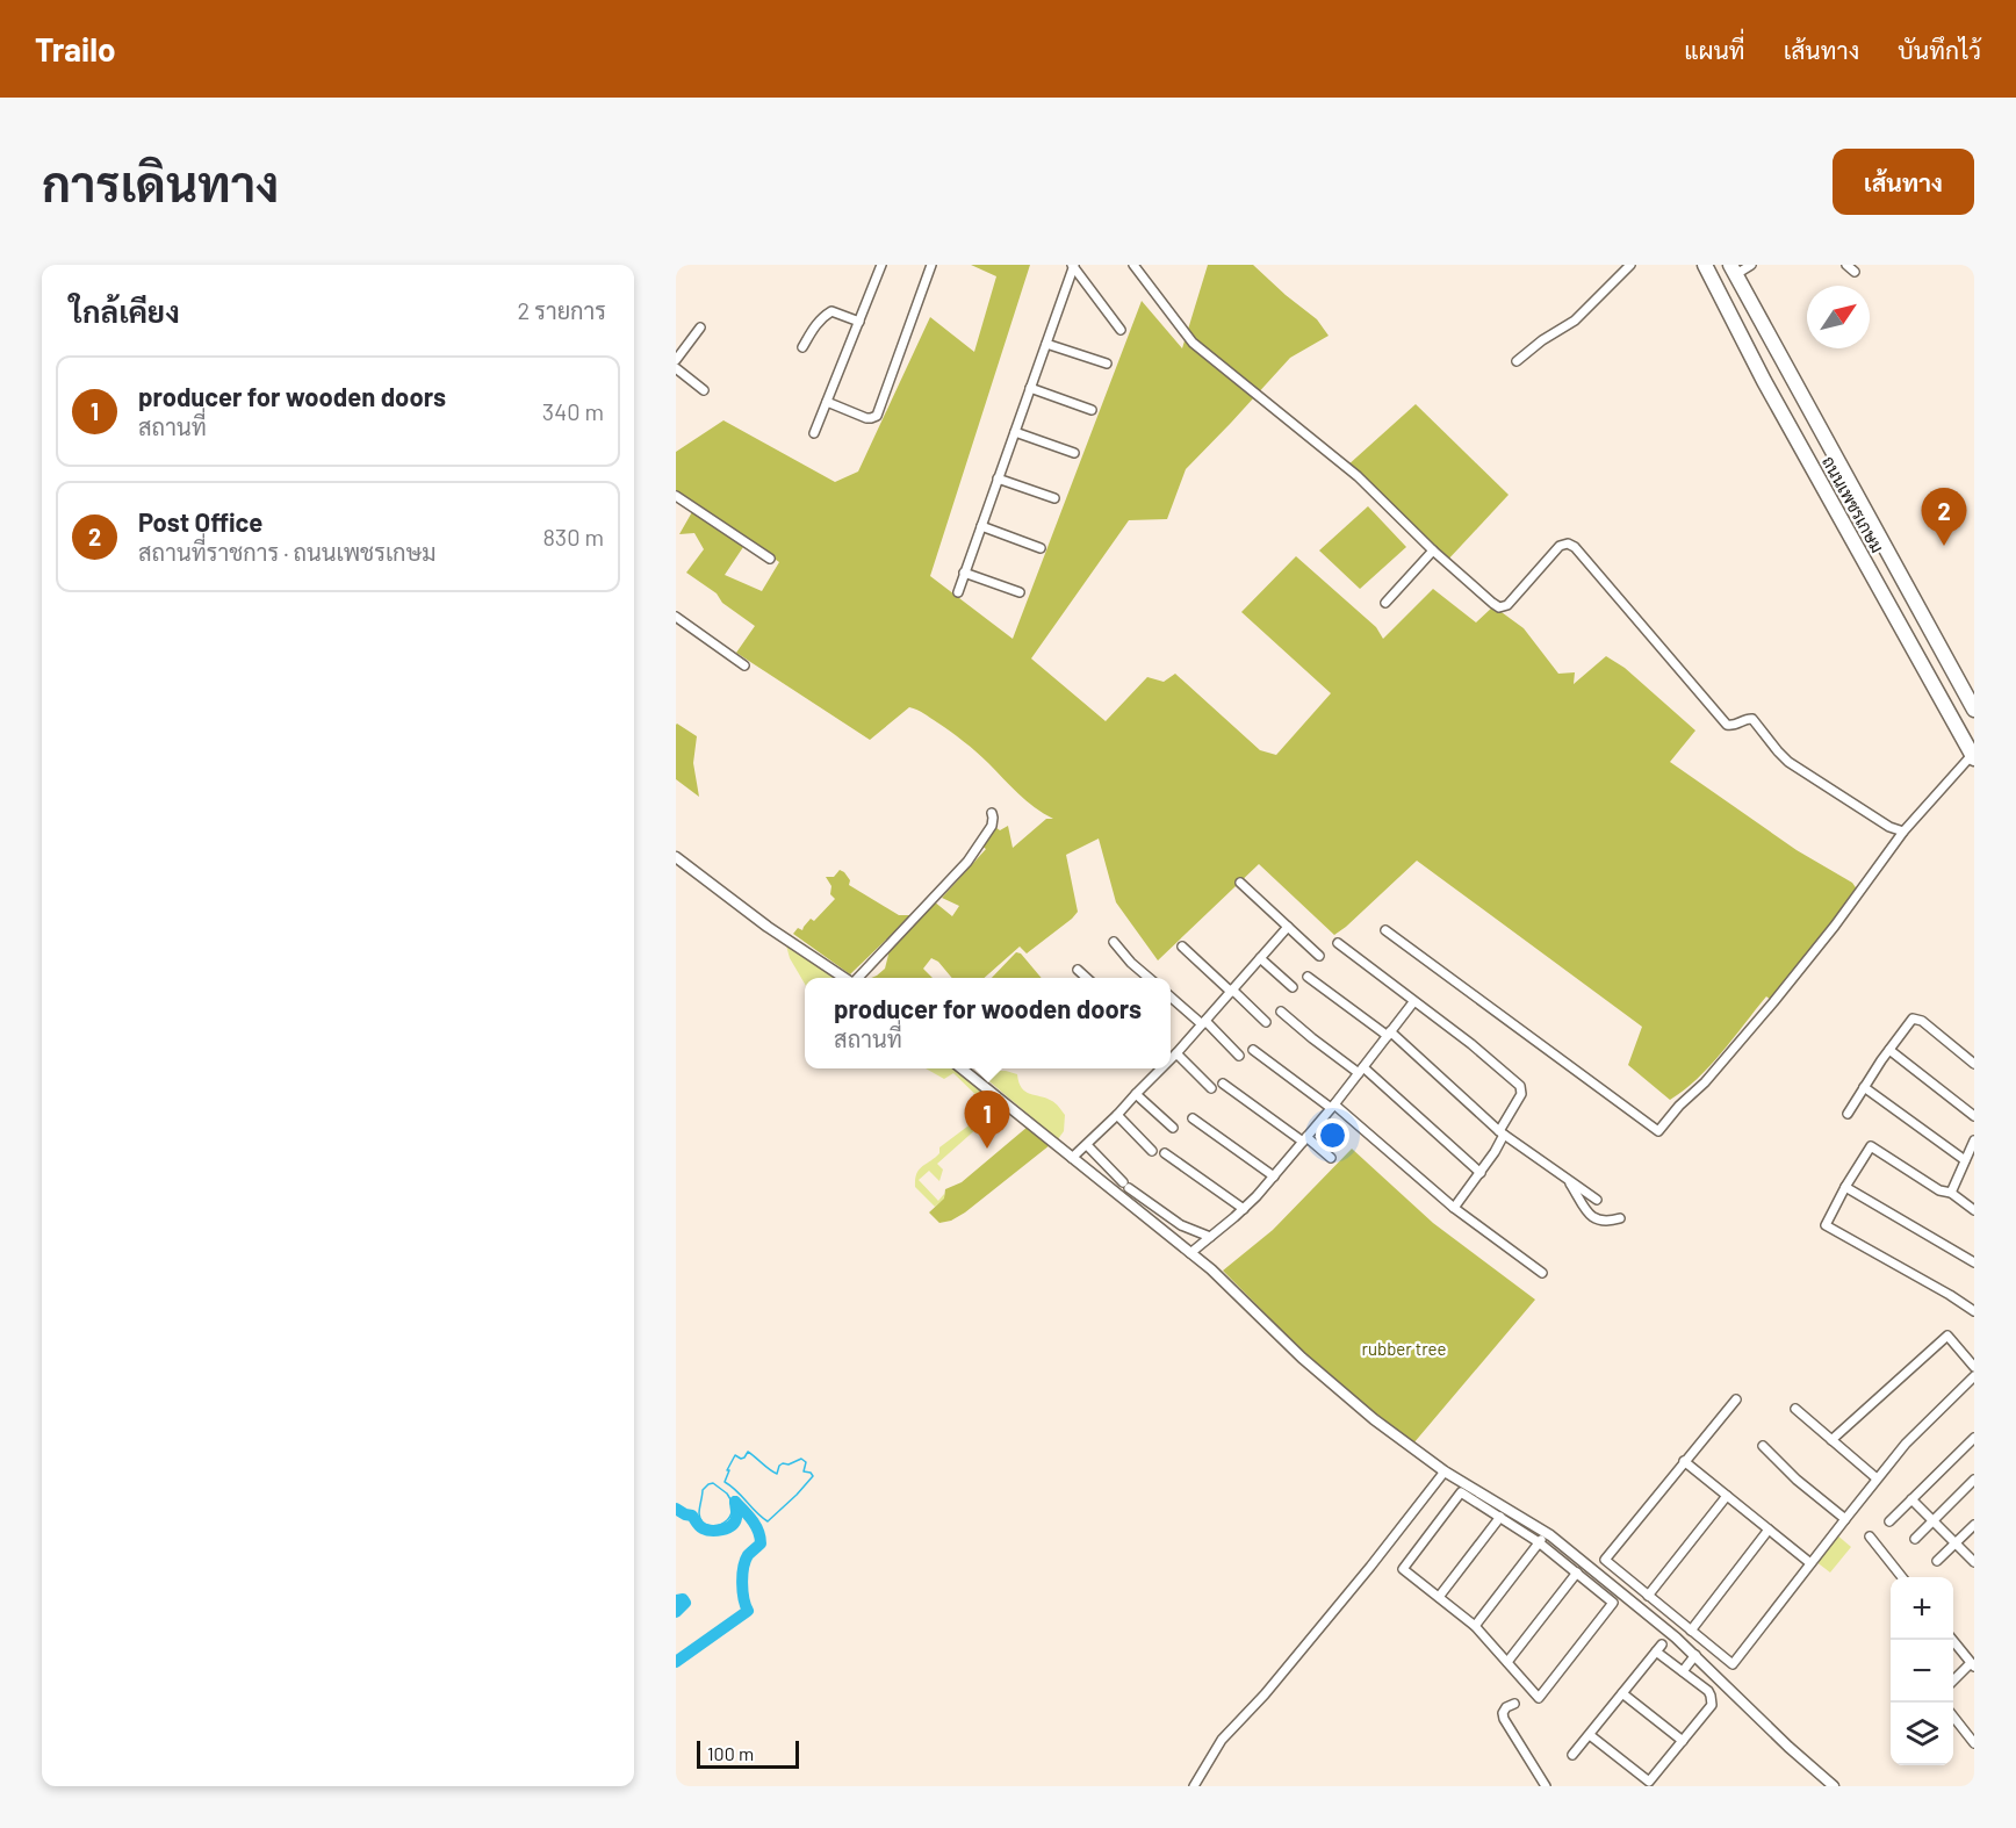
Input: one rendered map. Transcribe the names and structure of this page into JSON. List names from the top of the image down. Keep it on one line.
{"streets":{"highway":["ถนนเพชรเกษม"]},"parks":["rubber tree"],"scale_bar":"100 m","north":"top right","page":{"header":"Trailo","nav":["แผนที่","เส้นทาง","บันทึกไว้"],"buttons":"เส้นทาง","title":"การเดินทาง","heading":["ใกล้เคียง","2 รายการ"],"list":[{"mark":"1","name":"producer for wooden doors","note":"สถานที่","value":"340 m"},{"mark":"2","name":"Post Office","note":"สถานที่ราชการ · ถนนเพชรเกษม","value":"830 m"}],"pins":["2","1"],"popup":["producer for wooden doors","สถานที่"],"map_buttons":["+","−"],"scale":"100 m"}}
